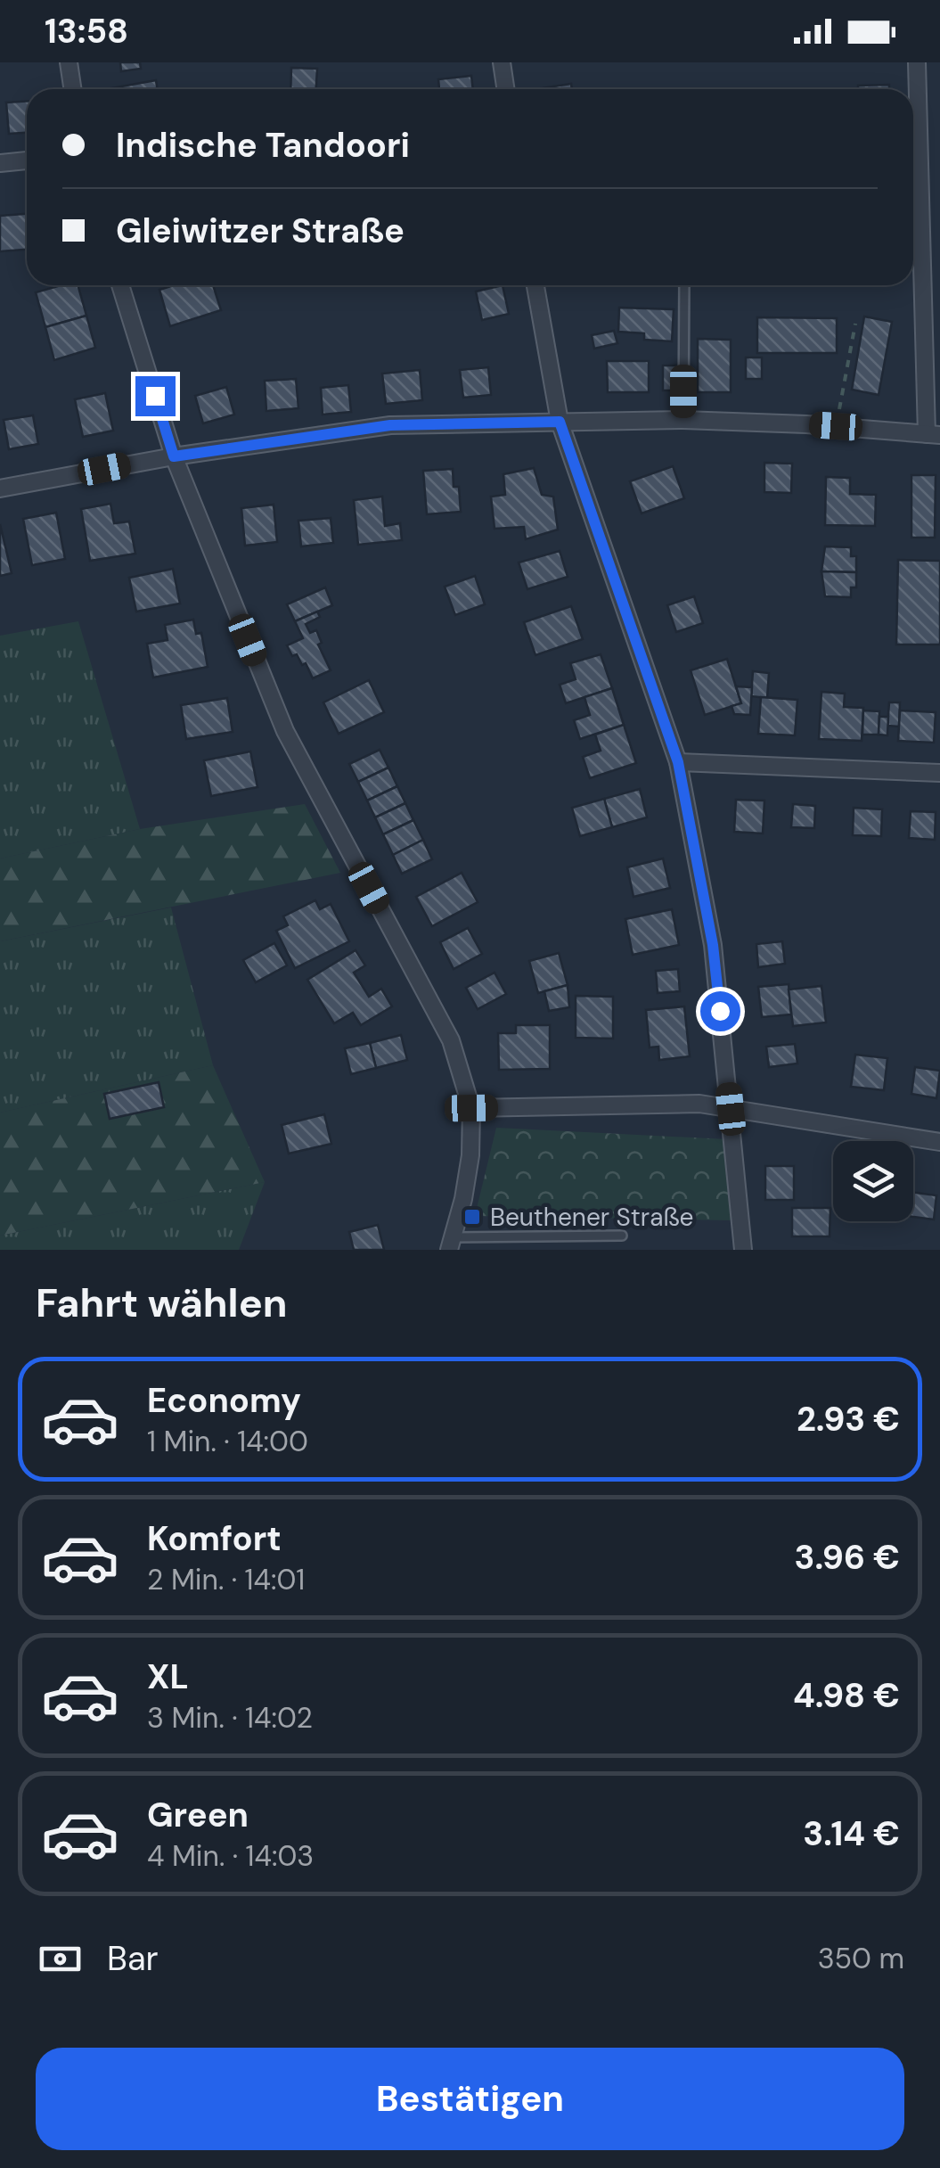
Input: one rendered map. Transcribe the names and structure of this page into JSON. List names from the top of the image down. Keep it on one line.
{"places":{"transit":["Beuthener Straße"]},"page":{"status":"13:58","banner":["Indische Tandoori","Gleiwitzer Straße"],"heading":"Fahrt wählen","list":[{"name":"Economy","note":"1 Min. · 14:00","value":"2.93 €"},{"name":"Komfort","note":"2 Min. · 14:01","value":"3.96 €"},{"name":"XL","note":"3 Min. · 14:02","value":"4.98 €"},{"name":"Green","note":"4 Min. · 14:03","value":"3.14 €"}],"pay":["Bar","350 m"],"buttons":"Bestätigen"}}
